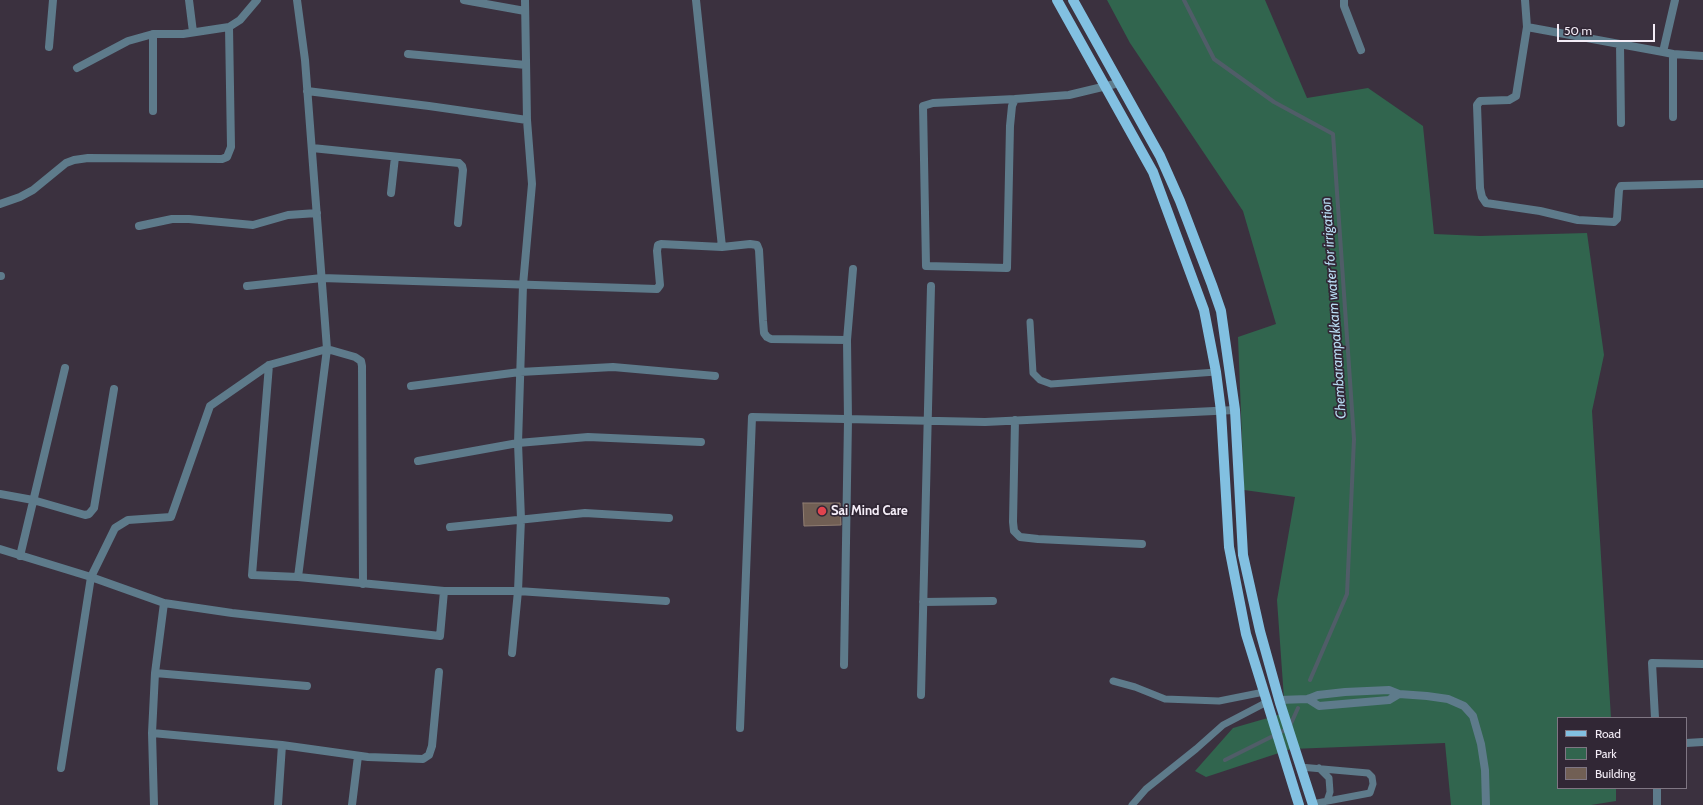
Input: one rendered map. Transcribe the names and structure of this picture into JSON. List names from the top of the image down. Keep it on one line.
{"water":["Chembarampakkam water for irrigation"],"places":["Sai Mind Care"],"legend":["Road","Park","Building"],"scale_bar":"50 m"}
